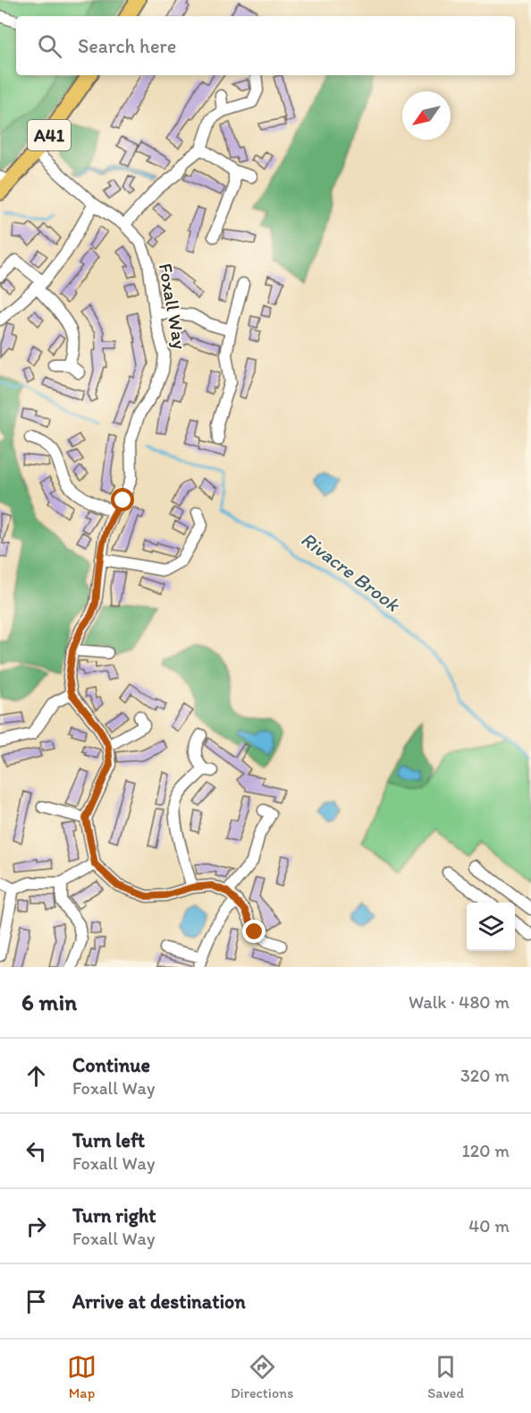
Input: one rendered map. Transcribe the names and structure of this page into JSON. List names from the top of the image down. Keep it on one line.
{"streets":{"main road":["A41"],"street":["Foxall Way"]},"crossings":[["A41","Foxall Way"]],"water":["Rivacre Brook"],"north":"bottom left","page":{"search":"Search here","heading":["6 min","Walk · 480 m"],"list":[["Continue","Foxall Way","320 m"],["Turn left","Foxall Way","120 m"],["Turn right","Foxall Way","40 m"],"Arrive at destination"],"nav":["Map","Directions","Saved"]}}
